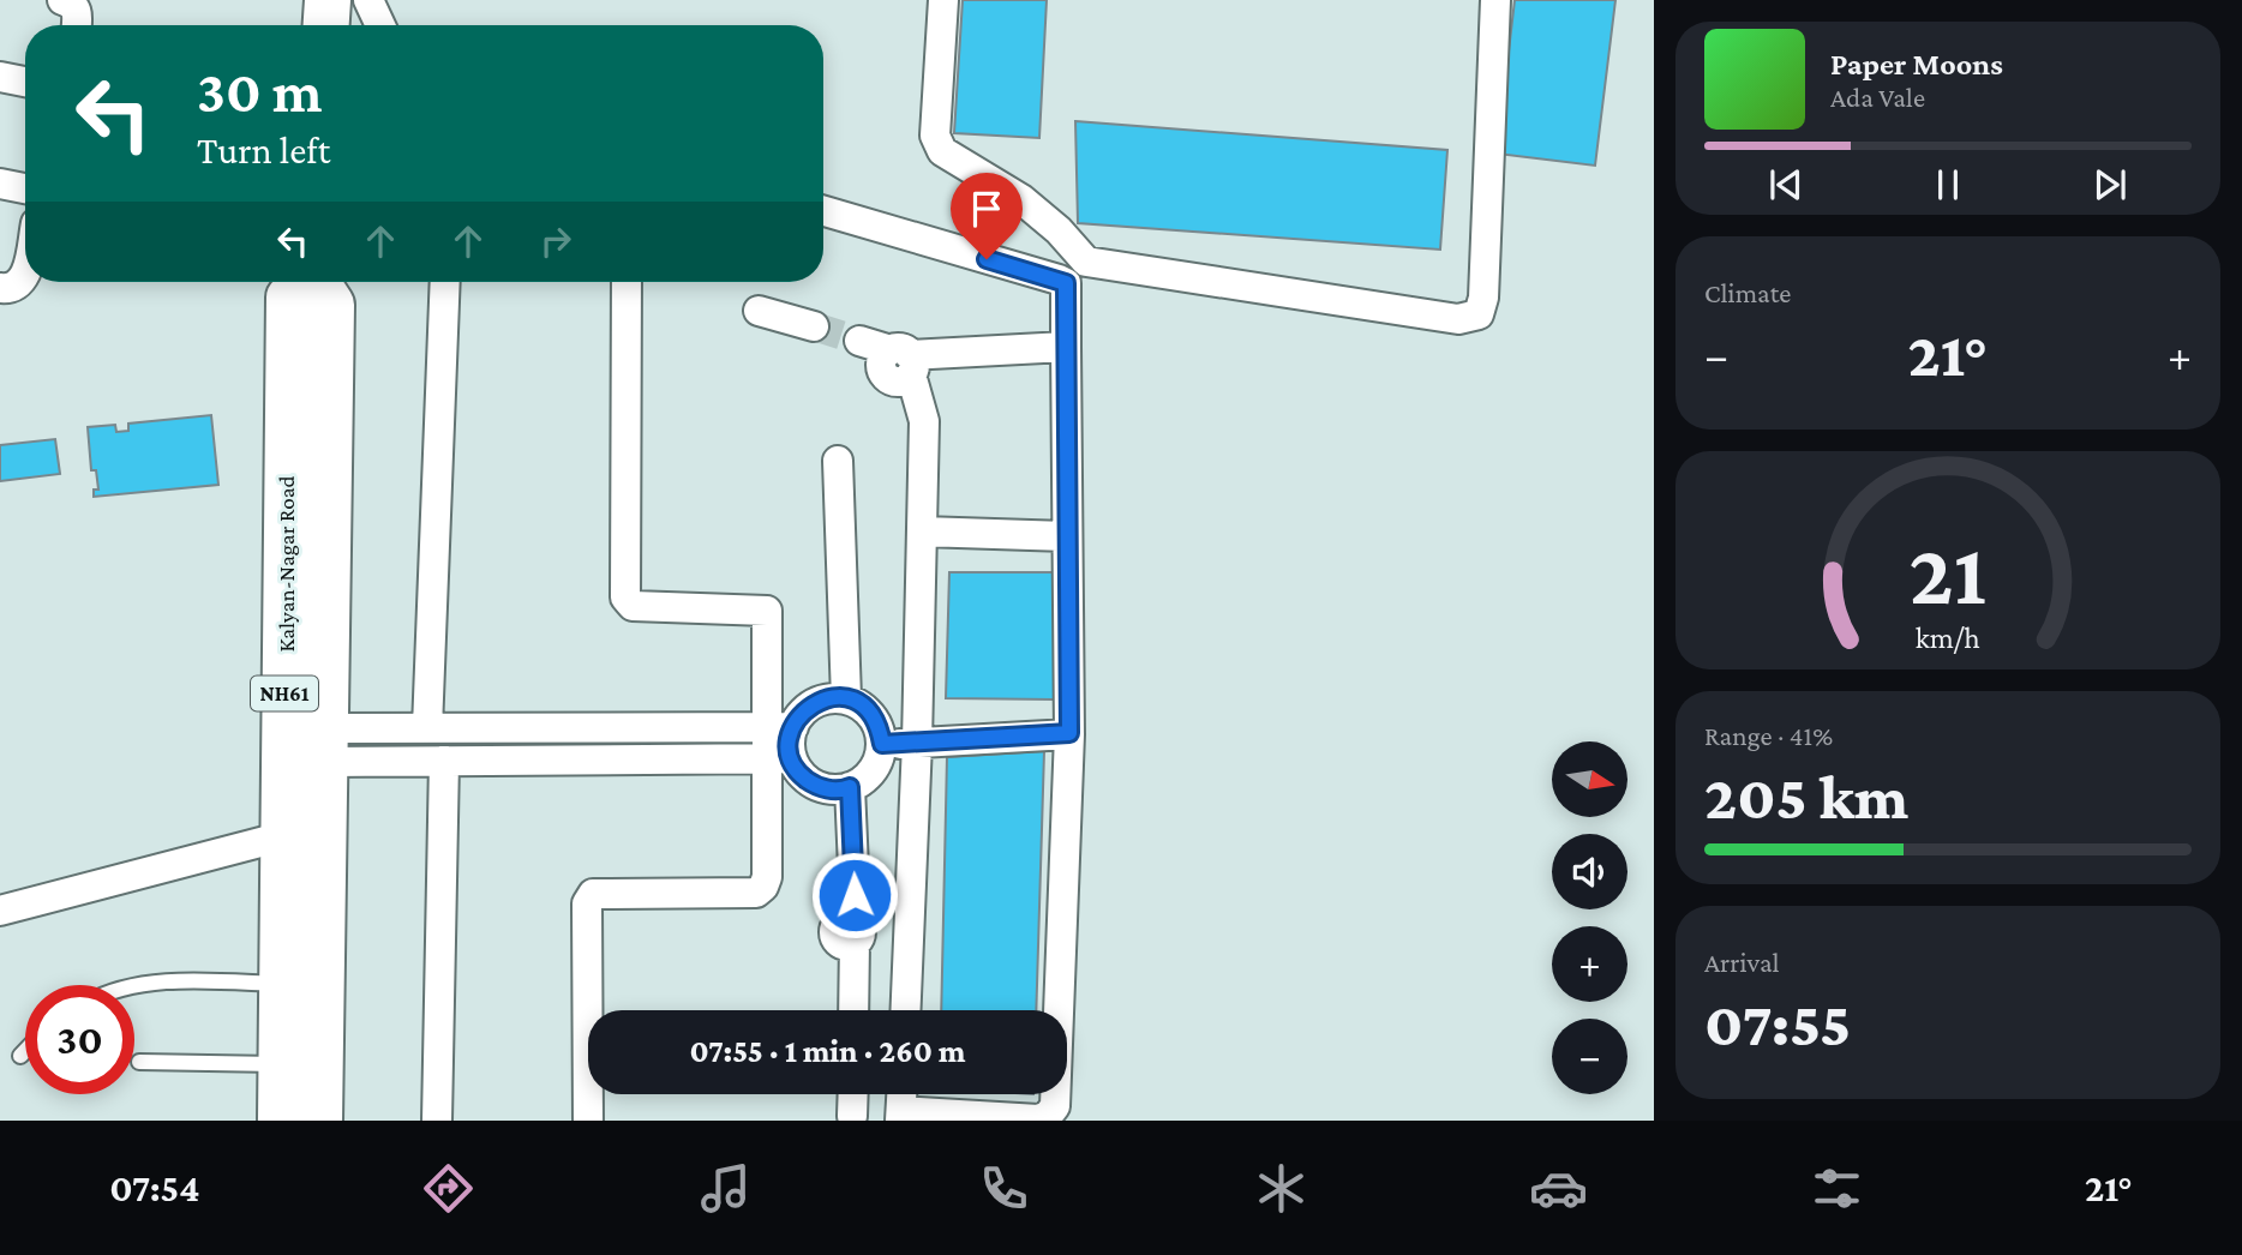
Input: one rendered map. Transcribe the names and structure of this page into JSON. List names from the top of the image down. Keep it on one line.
{"streets":{"highway":["Kalyan-Nagar Road","NH61"]},"north":"right","page":{"turn":["30 m","Turn left"],"song":["Paper Moons","Ada Vale"],"tile":["Climate",["Range · 41%","205 km"],["Arrival","07:55"]],"heat":["−","21°","+"],"map_buttons":["+","−"],"limit":"30","trip":"07:55 · 1 min · 260 m","tabs":["07:54","21°"],"gauge":["21","km/h"]}}
